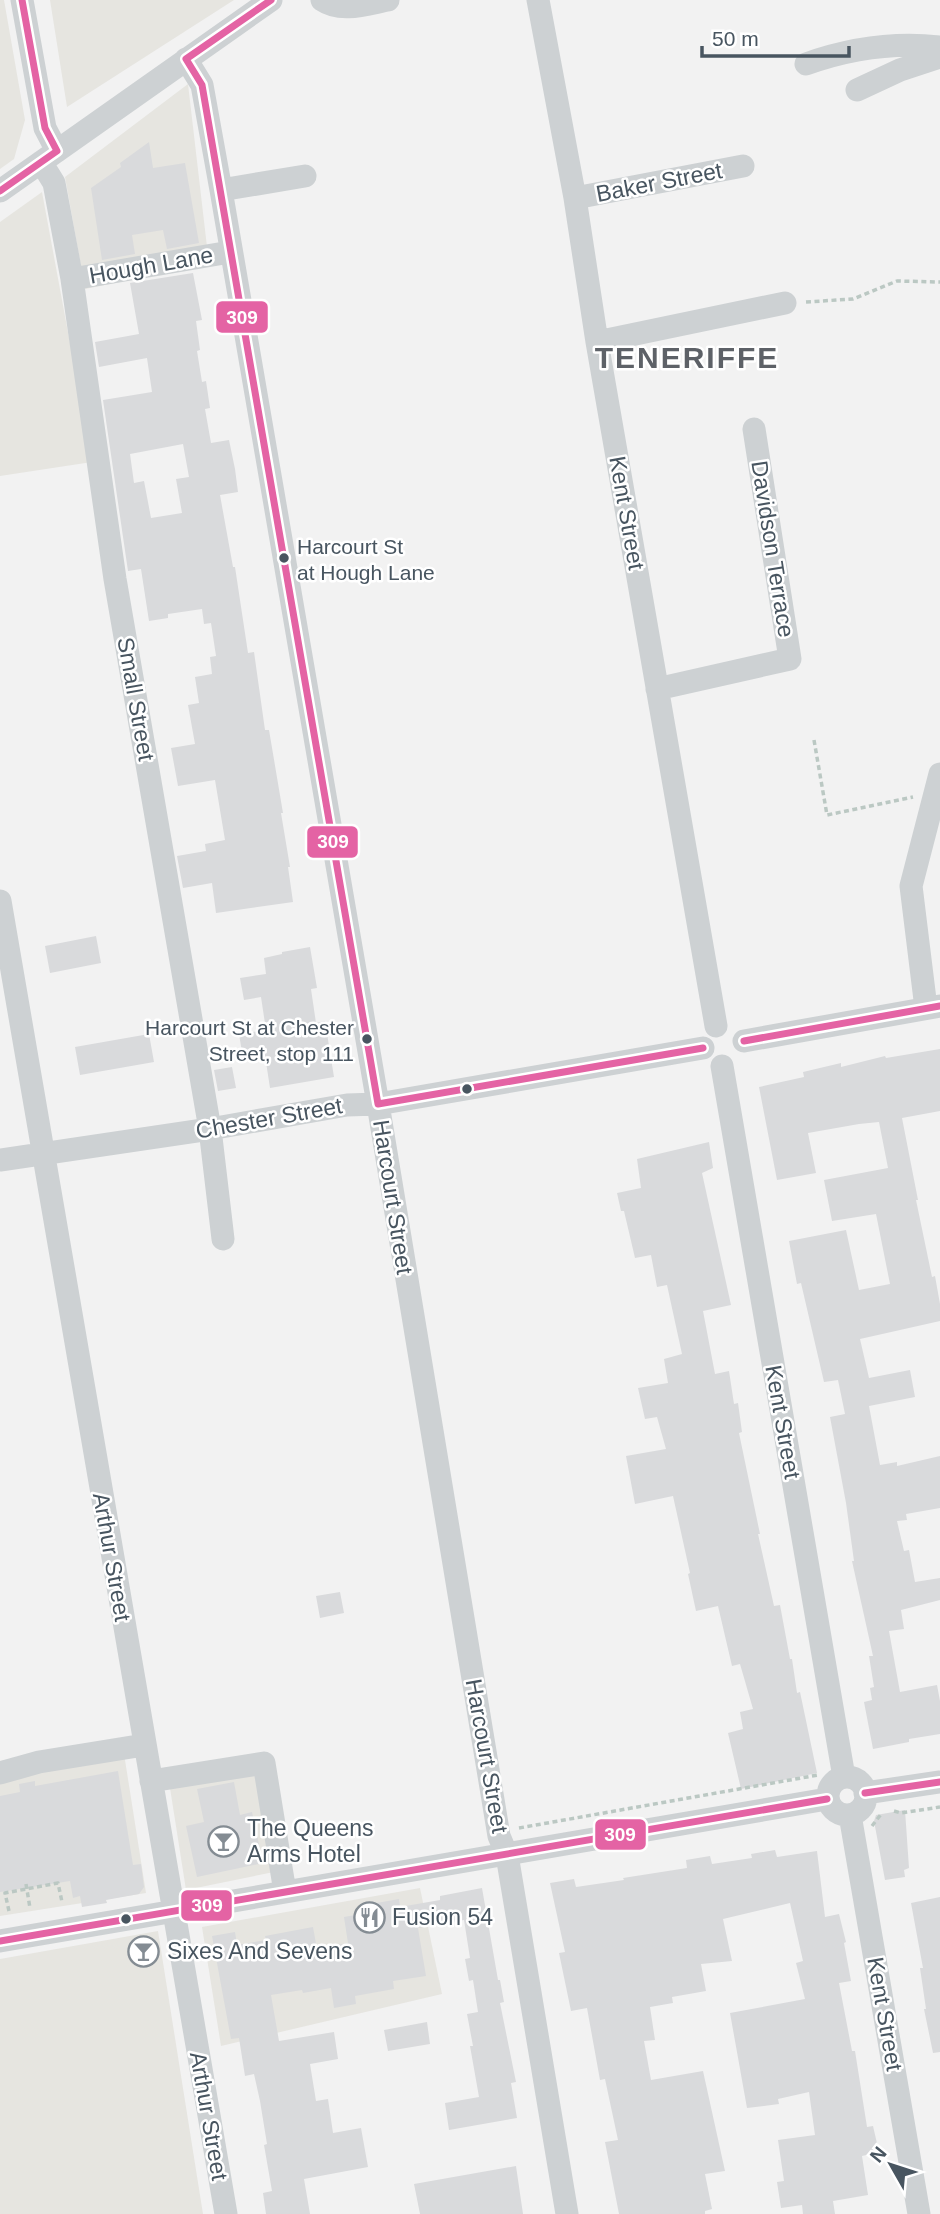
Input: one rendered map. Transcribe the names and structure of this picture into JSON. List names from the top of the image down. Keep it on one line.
{"streets":{"street":["Baker Street","Hough Lane","Kent Street","Davidson Terrace","Small Street","Chester Street","Harcourt Street","Arthur Street"]},"crossings":[["Baker Street","Kent Street"],["Hough Lane","Small Street"],["Hough Lane","Harcourt Street"],["Kent Street","Davidson Terrace"],["Kent Street","Chester Street"],["Small Street","Chester Street"],["Chester Street","Harcourt Street"],["Chester Street","Arthur Street"]],"districts":["TENERIFFE"],"places":{"other":["Harcourt St at Hough Lane","Harcourt St at Chester Street, stop 111"],"bar":["The Queens Arms Hotel","Sixes And Sevens"],"restaurant":["Fusion 54"]},"lines":["transit line 309"],"scale_bar":"50 m","north":"top left"}
